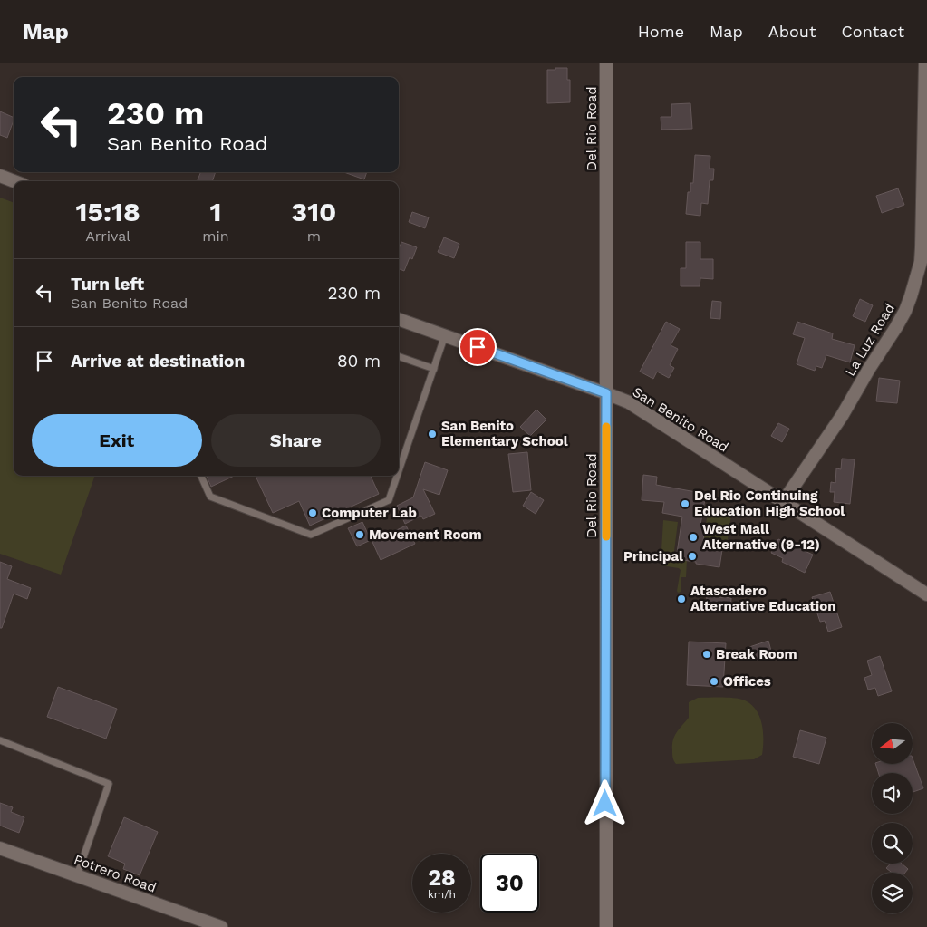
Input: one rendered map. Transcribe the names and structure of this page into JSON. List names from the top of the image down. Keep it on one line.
{"streets":{"street":["Del Rio Road","La Luz Road","San Benito Road","Potrero Road"]},"crossings":[["Del Rio Road","San Benito Road"],["La Luz Road","San Benito Road"]],"places":["San Benito Elementary School","Del Rio Continuing Education High School","Computer Lab","Movement Room","West Mall Alternative (9-12)","Principal","Atascadero Alternative Education","Break Room","Offices"],"north":"left","page":{"header":"Map","nav":["Home","Map","About","Contact"],"turn":["230 m","San Benito Road"],"eta":["15:18","Arrival","1","min","310","m"],"list":[{"name":"Turn left","note":"San Benito Road","value":"230 m"},{"name":"Arrive at destination","value":"80 m"}],"buttons":["Exit","Share"],"speed":"28 km/h","limit":"30"}}
